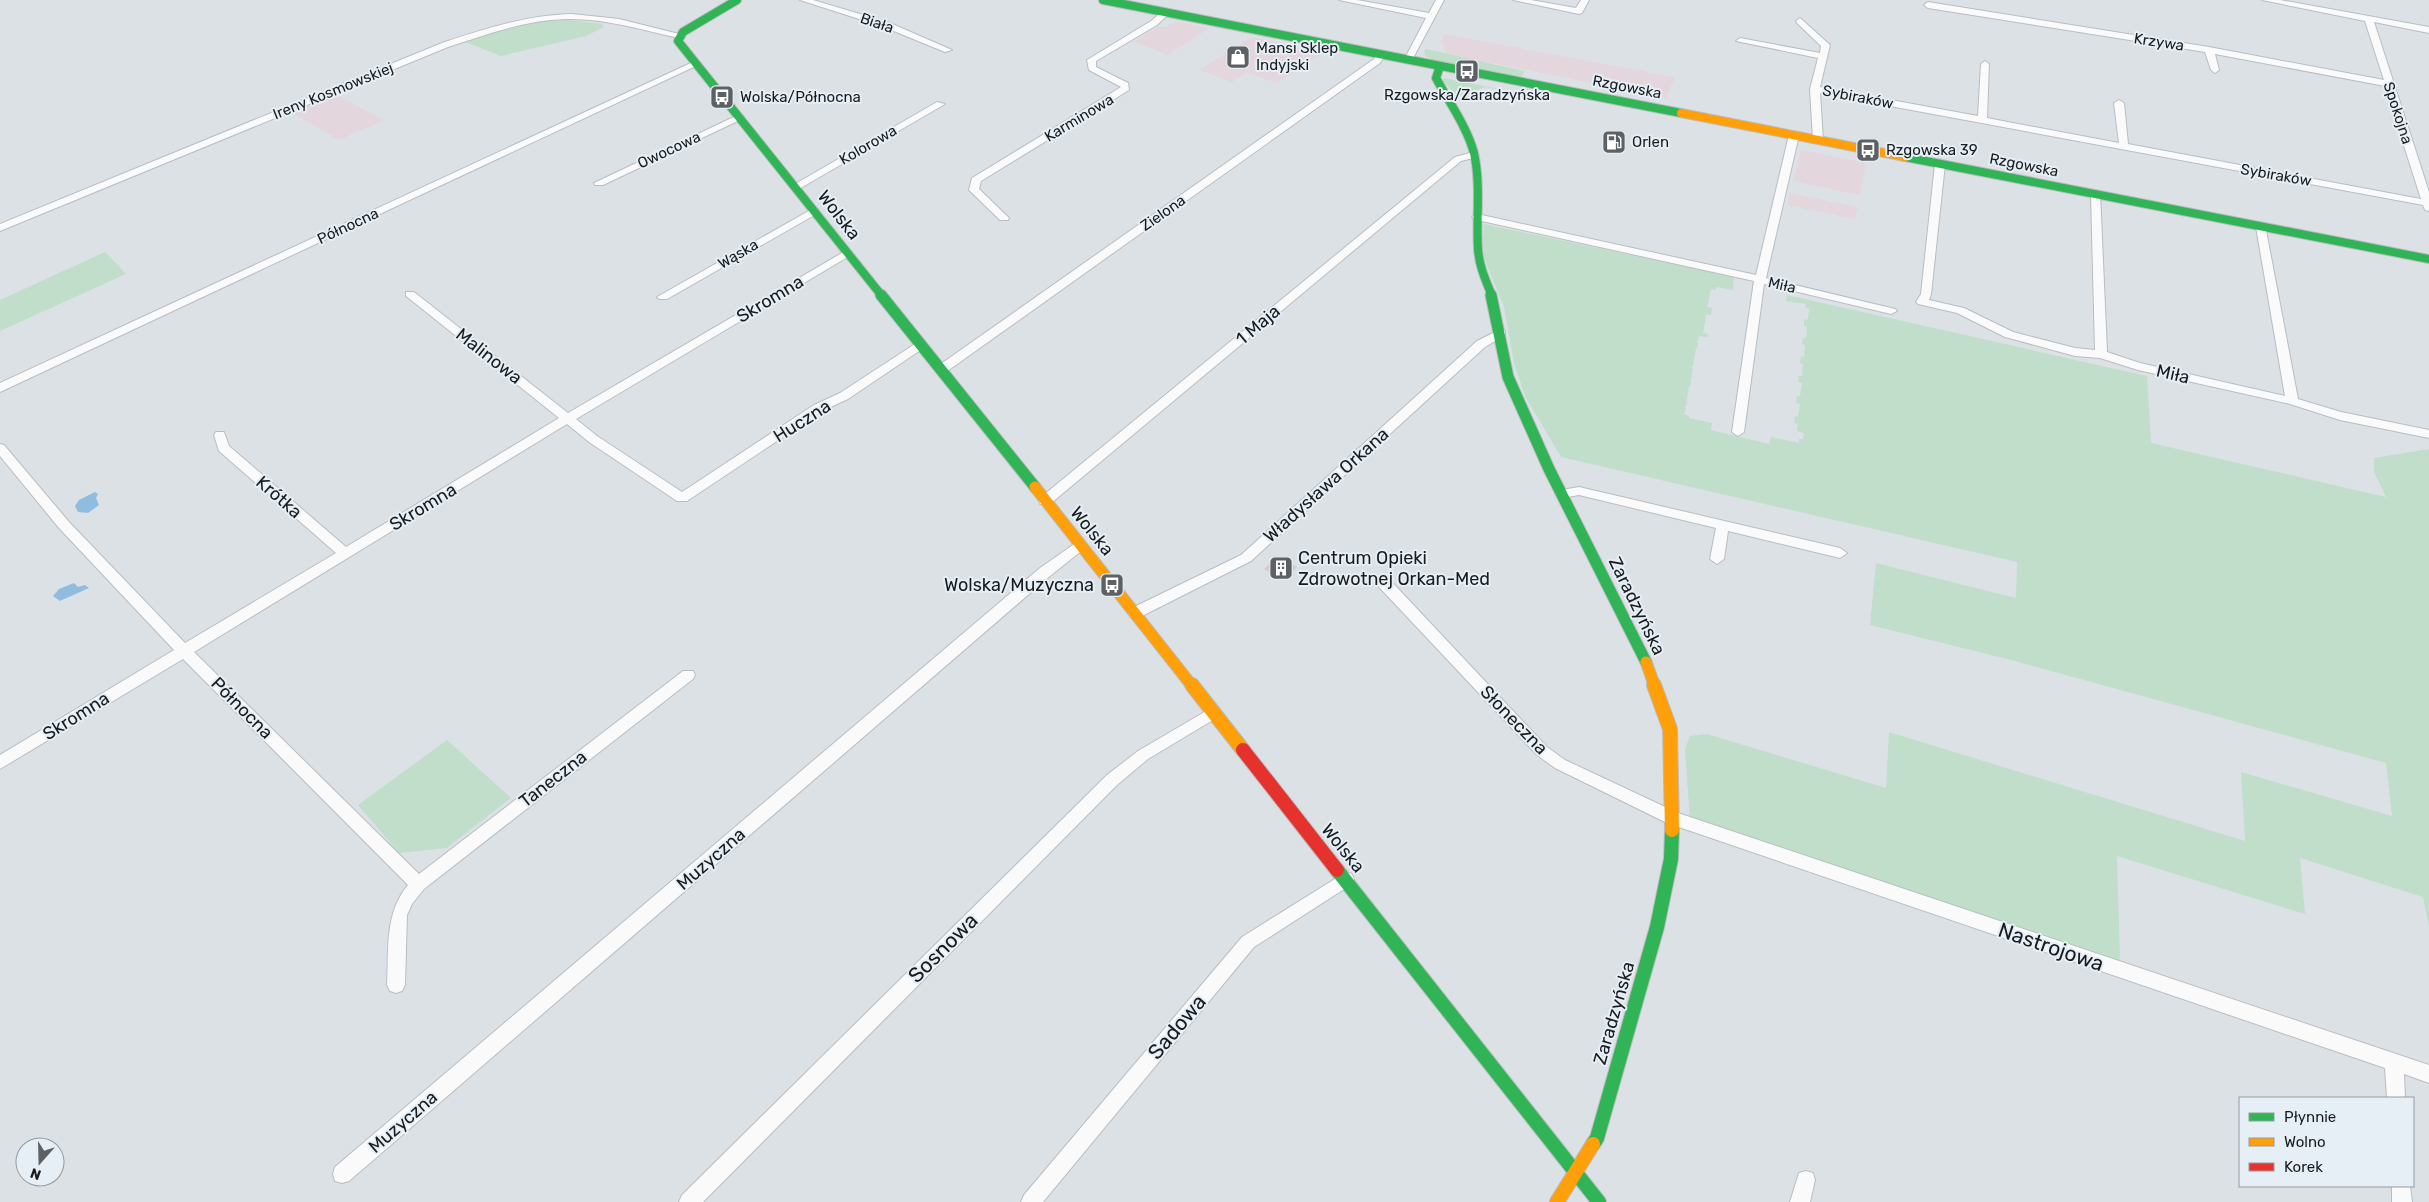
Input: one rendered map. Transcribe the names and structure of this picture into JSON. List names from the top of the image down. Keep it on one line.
{"streets":{"street":["Biała","Krzywa","Rzgowska","Ireny Kosmowskiej","Sybiraków","Spokojna","Karminowa","Kolorowa","Owocowa","Zielona","Wolska","Północna","Wąska","Miła","Skromna","1 Maja","Malinowa","Huczna","Władysława Orkana","Krótka","Zaradzyńska","Słoneczna","Taneczna","Muzyczna","Nastrojowa","Sosnowa","Sadowa"]},"crossings":[["Krzywa","Spokojna"],["Rzgowska","Karminowa"],["Rzgowska","Zielona"],["Rzgowska","Miła"],["Rzgowska","Zaradzyńska"],["Ireny Kosmowskiej","Wolska"],["Sybiraków","Spokojna"],["Kolorowa","Wolska"],["Owocowa","Wolska"],["Zielona","Wolska"],["Wolska","Północna"],["Wolska","Wąska"],["Wolska","Skromna"],["Wolska","1 Maja"],["Wolska","Huczna"],["Wolska","Władysława Orkana"],["Wolska","Zaradzyńska"],["Wolska","Muzyczna"],["Wolska","Sosnowa"],["Wolska","Sadowa"],["Północna","Skromna"],["Północna","Taneczna"],["Miła","Zaradzyńska"],["Skromna","Malinowa"],["Skromna","Krótka"],["1 Maja","Zaradzyńska"],["Malinowa","Huczna"],["Władysława Orkana","Zaradzyńska"],["Zaradzyńska","Słoneczna"],["Zaradzyńska","Nastrojowa"],["Słoneczna","Nastrojowa"]],"places":{"shop":["Mansi Sklep Indyjski"],"bus stop":["Rzgowska/Zaradzyńska","Wolska/Północna","Rzgowska 39","Wolska/Muzyczna"],"fuel station":["Orlen"],"building":["Centrum Opieki Zdrowotnej Orkan-Med"]},"legend":["Płynnie","Wolno","Korek"],"north":"bottom"}
